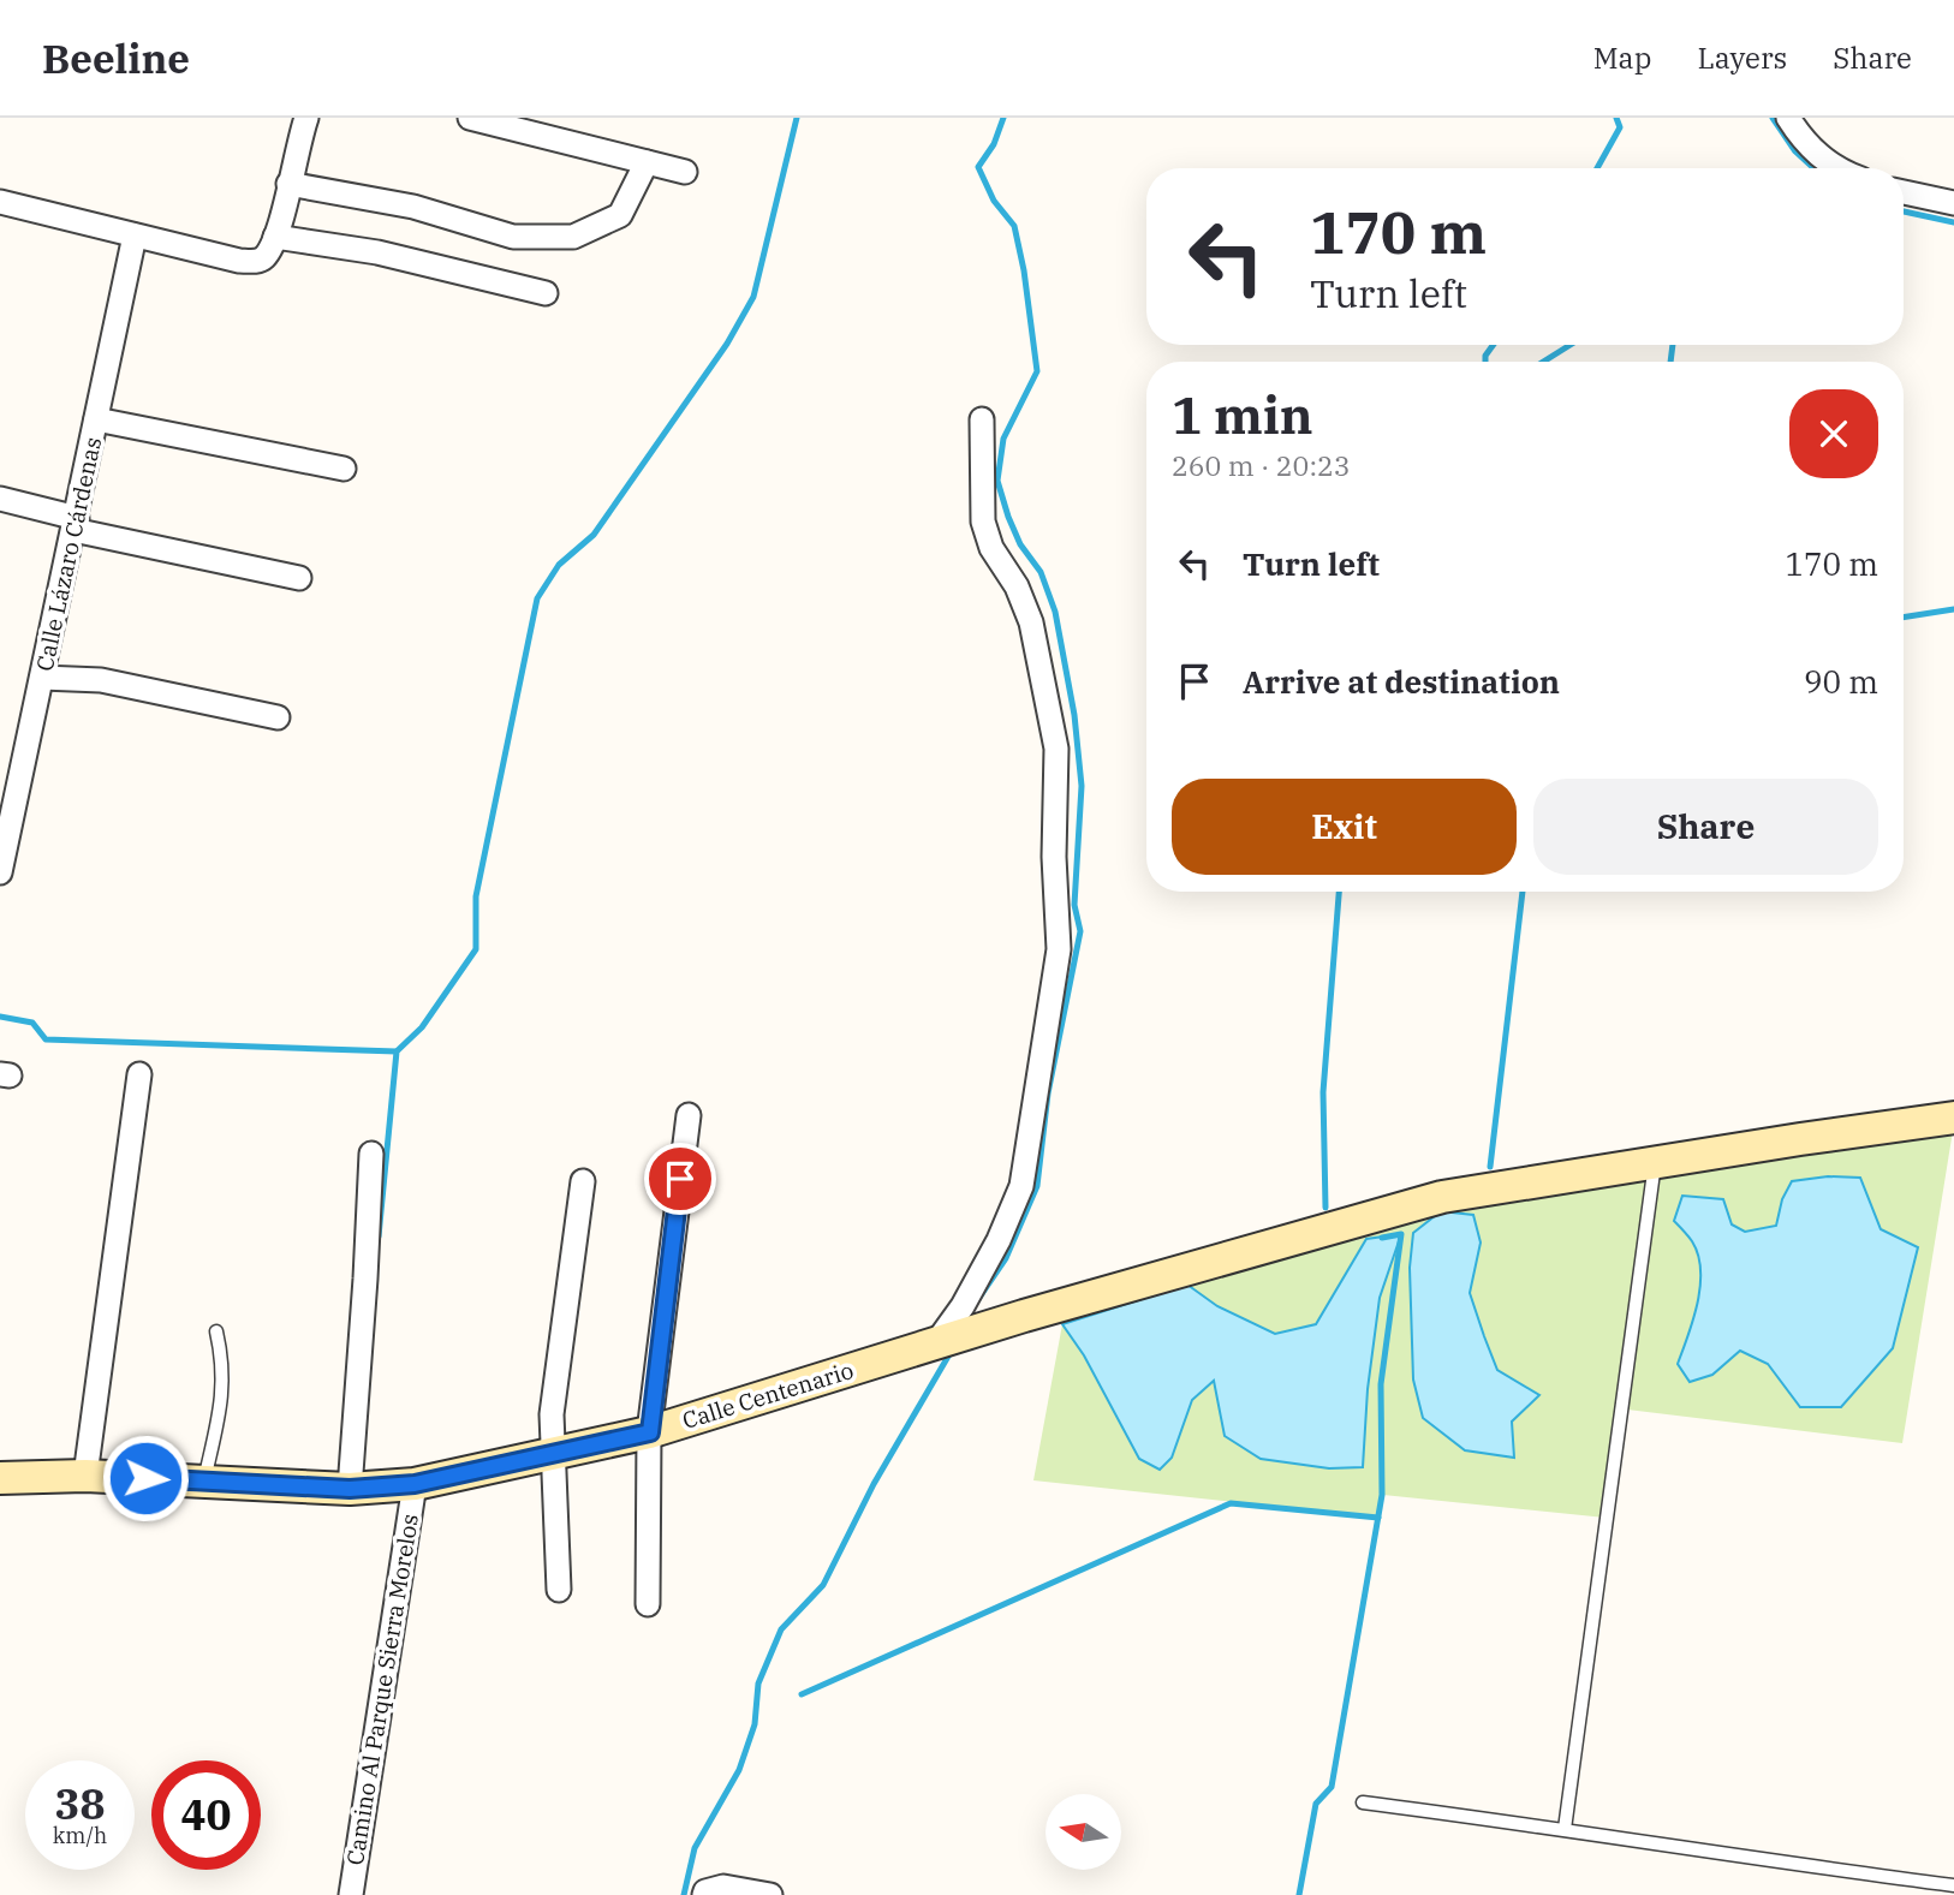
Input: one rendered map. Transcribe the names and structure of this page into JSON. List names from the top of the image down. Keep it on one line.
{"streets":{"street":["Calle Lázaro Cárdenas","Calle Centenario","Camino Al Parque Sierra Morelos"]},"crossings":[["Calle Centenario","Camino Al Parque Sierra Morelos"]],"north":"left","page":{"header":"Beeline","nav":["Map","Layers","Share"],"turn":["170 m","Turn left"],"heading":["1 min","260 m · 20:23"],"list":[{"name":"Turn left","value":"170 m"},{"name":"Arrive at destination","value":"90 m"}],"buttons":["Exit","Share"],"speed":"38 km/h","limit":"40"}}
